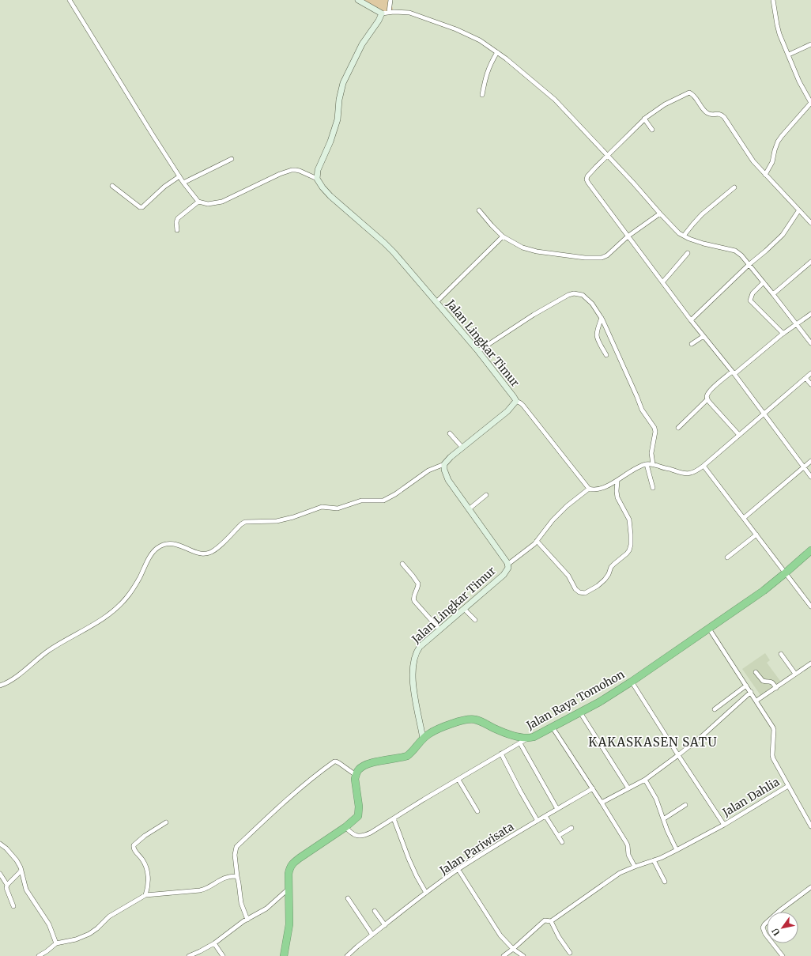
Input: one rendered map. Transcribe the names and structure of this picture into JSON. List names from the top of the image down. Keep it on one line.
{"streets":{"highway":["Jalan Raya Tomohon"],"main road":["Jalan Lingkar Timur"],"street":["Jalan Dahlia","Jalan Pariwisata"]},"crossings":[["Jalan Lingkar Timur","Jalan Raya Tomohon"]],"districts":["KAKASKASEN SATU"],"north":"bottom left"}
